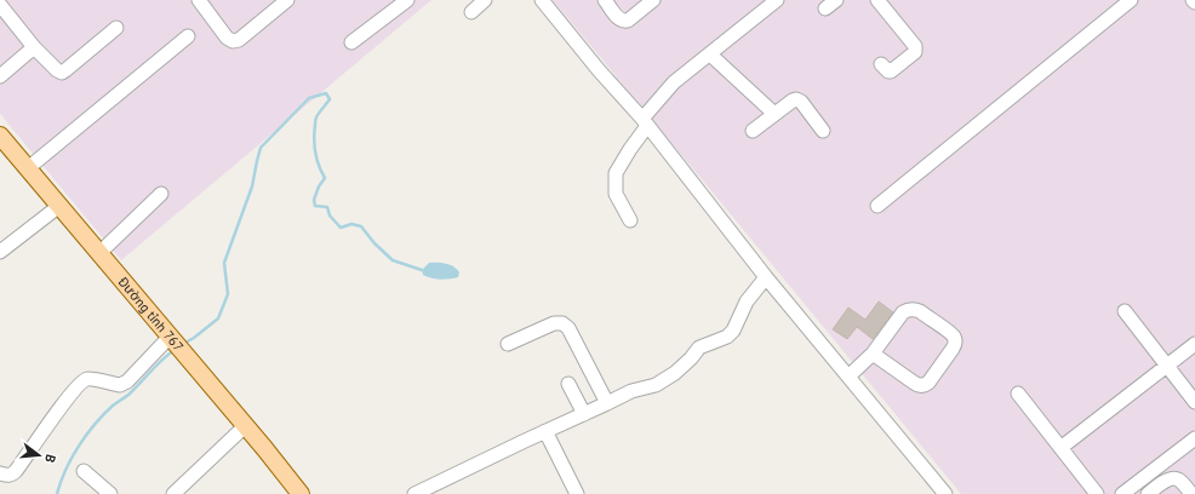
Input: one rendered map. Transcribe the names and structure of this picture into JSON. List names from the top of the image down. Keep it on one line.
{"streets":{"main road":["Đường tỉnh 767"]},"north":"right"}
